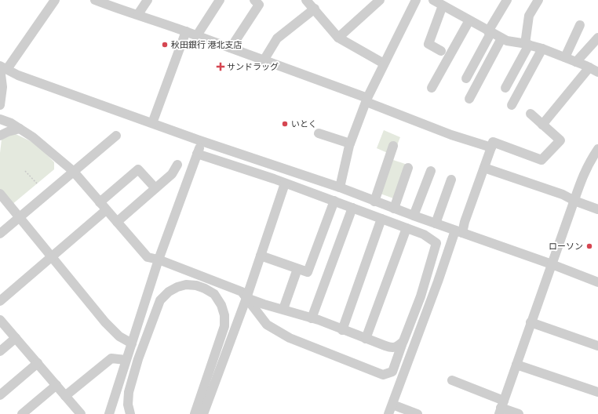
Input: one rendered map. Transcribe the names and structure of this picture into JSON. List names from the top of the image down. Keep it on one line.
{"places":{"other":["秋田銀行 港北支店","いとく","ローソン"],"health":["サンドラッグ"]}}
